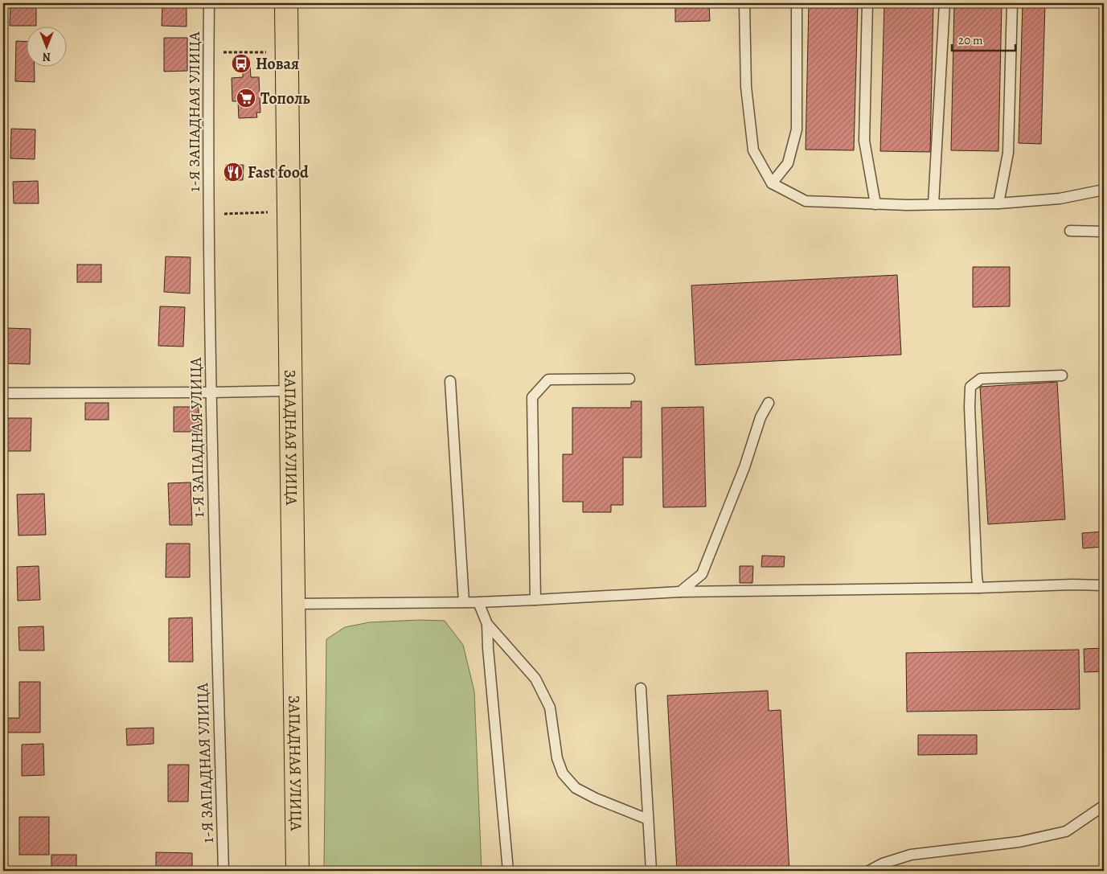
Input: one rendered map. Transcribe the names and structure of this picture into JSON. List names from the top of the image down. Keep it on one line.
{"streets":{"main road":["ЗАПАДНАЯ УЛИЦА"],"lane":["1-Я ЗАПАДНАЯ УЛИЦА"]},"places":{"bus stop":["Новая"],"supermarket":["Тополь"],"restaurant":["Fast food"]},"scale_bar":"20 m","north":"bottom"}
